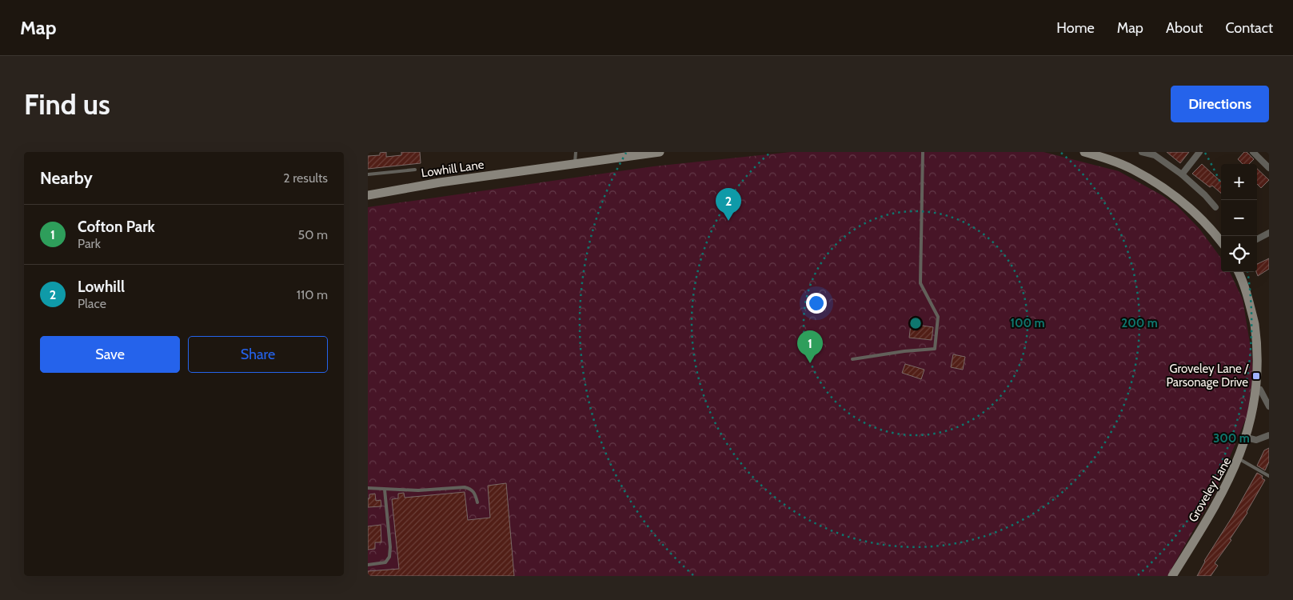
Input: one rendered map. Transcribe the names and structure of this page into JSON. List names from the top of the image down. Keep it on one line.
{"streets":{"main road":["Lowhill Lane","Groveley Lane"]},"places":{"transit":["Groveley Lane / Parsonage Drive"]},"page":{"header":"Map","nav":["Home","Map","About","Contact"],"buttons":["Directions",["Save","Share"]],"title":"Find us","heading":["Nearby","2 results"],"map_buttons":["+","−"],"pins":["2","1"],"list":[{"mark":"1","name":"Cofton Park","note":"Park","value":"50 m"},{"mark":"2","name":"Lowhill","note":"Place","value":"110 m"}]},"rings":["100 m","200 m","300 m"]}
